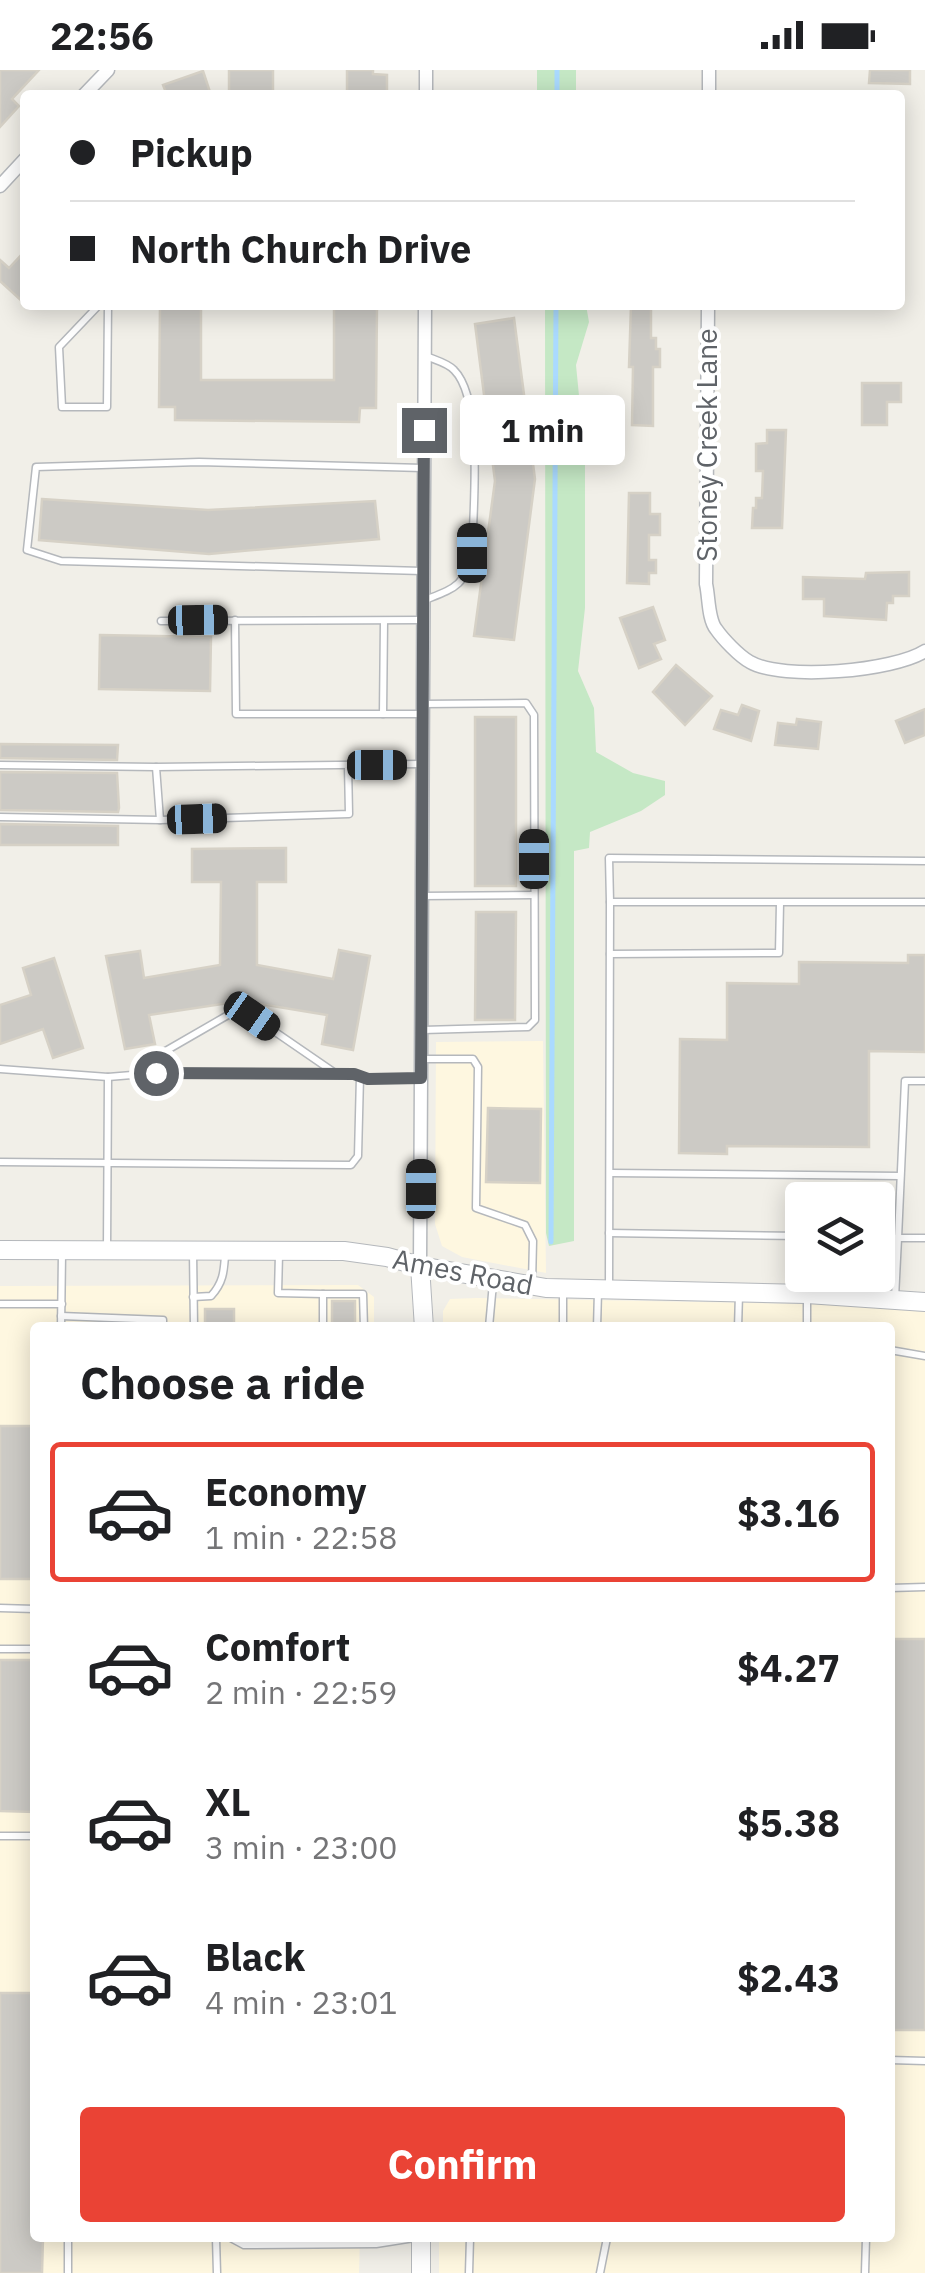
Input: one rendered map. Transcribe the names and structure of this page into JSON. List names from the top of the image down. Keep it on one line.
{"streets":{"street":["Stoney Creek Lane","Ames Road"]},"page":{"status":"22:56","banner":["Pickup","North Church Drive"],"bubble":"1 min","heading":"Choose a ride","list":[{"name":"Economy","note":"1 min · 22:58","value":"$3.16"},{"name":"Comfort","note":"2 min · 22:59","value":"$4.27"},{"name":"XL","note":"3 min · 23:00","value":"$5.38"},{"name":"Black","note":"4 min · 23:01","value":"$2.43"}],"buttons":"Confirm"}}
